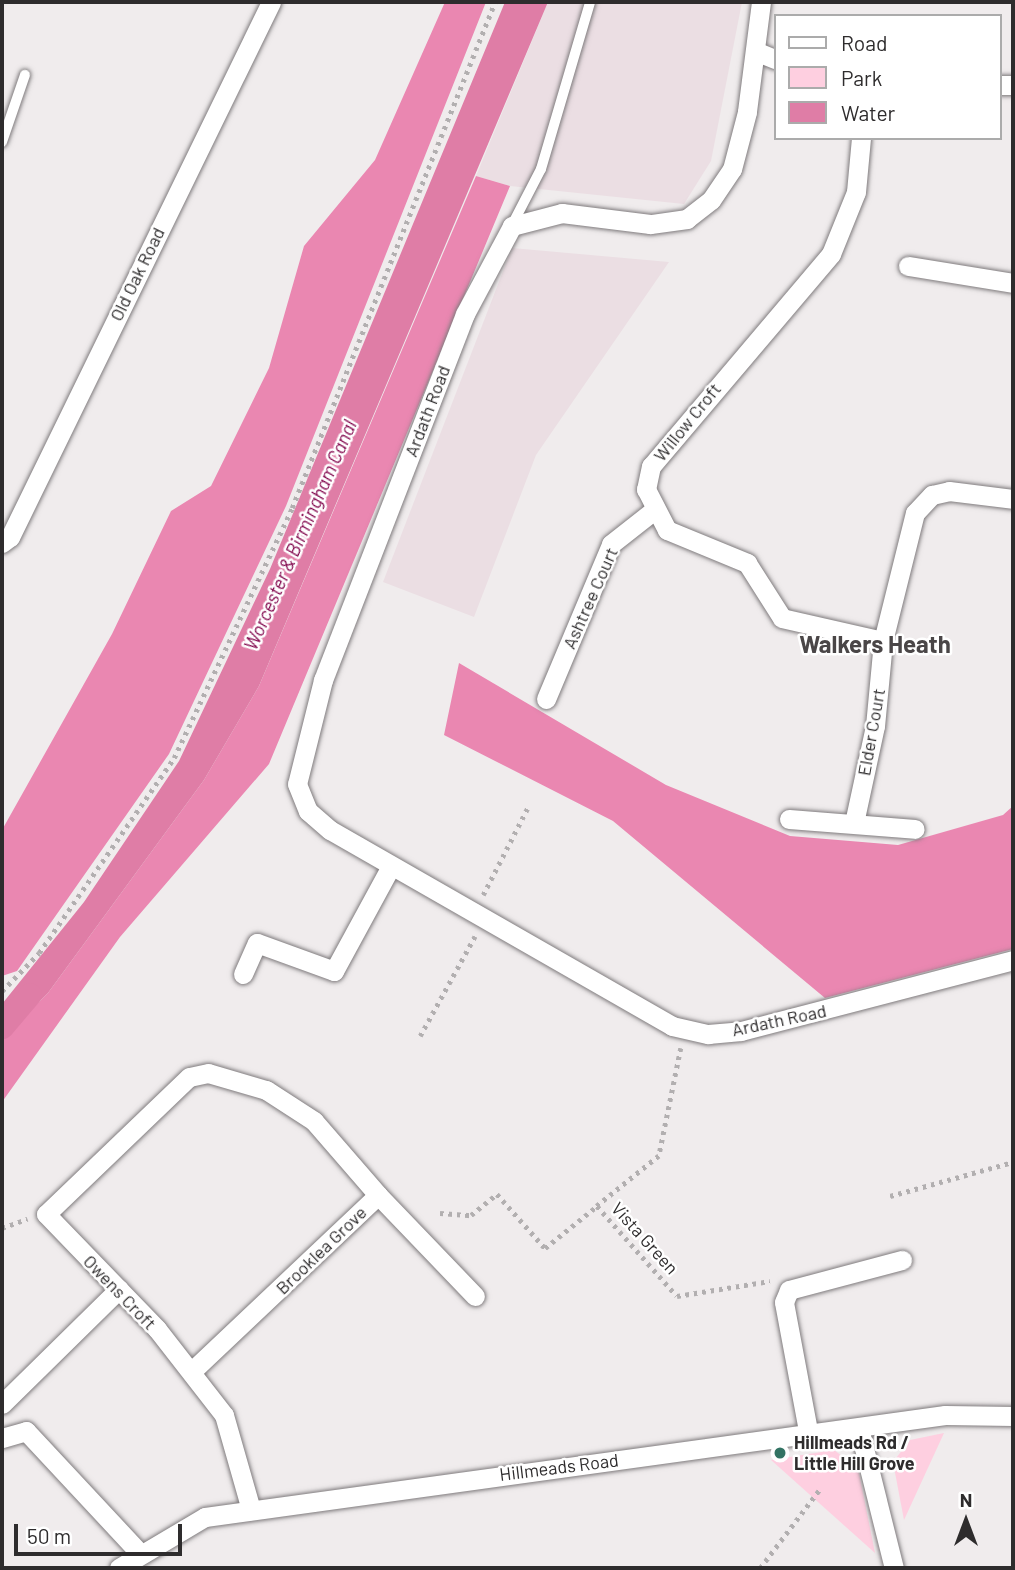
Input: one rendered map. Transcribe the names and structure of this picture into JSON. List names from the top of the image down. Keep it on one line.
{"streets":{"street":["Old Oak Road","Ardath Road","Willow Croft","Ashtree Court","Elder Court","Brooklea Grove","Owens Croft","Hillmeads Road"],"path":["Vista Green"]},"crossings":[["Ardath Road","Vista Green"],["Willow Croft","Ashtree Court"],["Brooklea Grove","Owens Croft"],["Owens Croft","Hillmeads Road"]],"districts":["Walkers Heath"],"water":["Worcester & Birmingham Canal"],"places":["Hillmeads Rd / Little Hill Grove"],"legend":["Road","Park","Water"],"scale_bar":"50 m","north":"top"}
